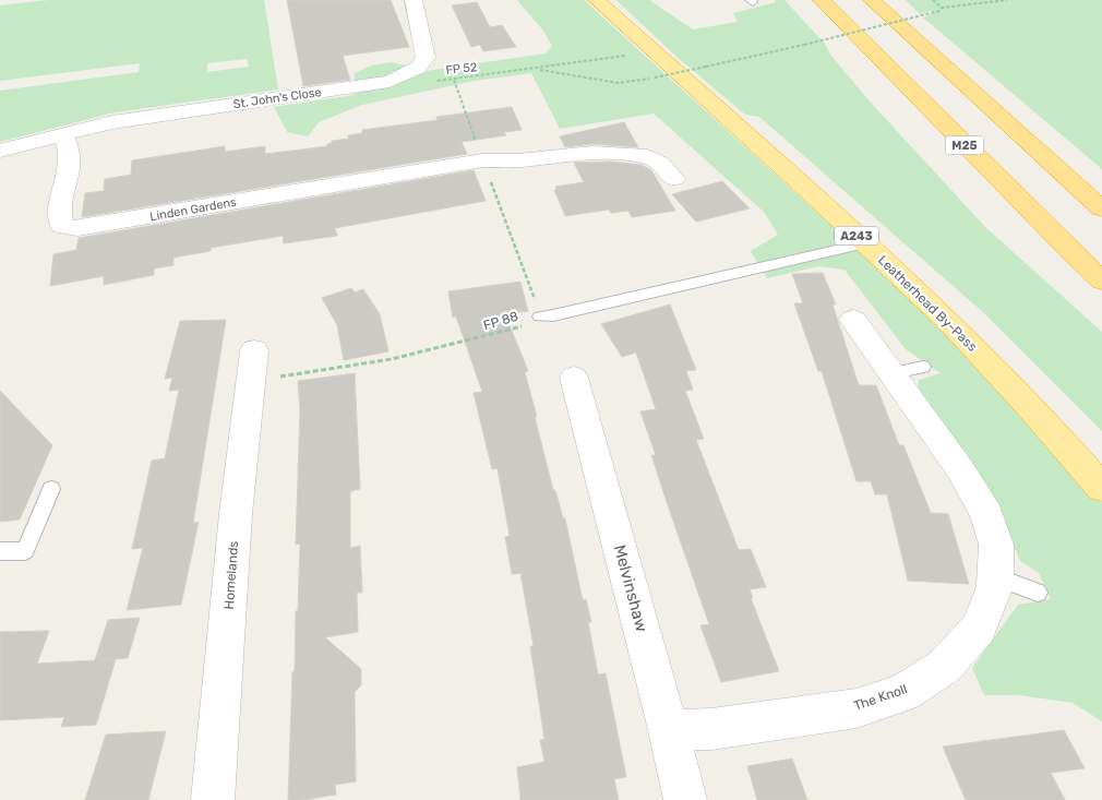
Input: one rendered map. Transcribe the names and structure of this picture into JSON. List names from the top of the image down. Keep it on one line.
{"streets":{"highway":["M25","A243","Leatherhead By-Pass"],"street":["St. John's Close","Linden Gardens","Homelands","Melvinshaw","The Knoll"],"path":["FP 52","FP 88"]},"crossings":[["FP 52","St. John's Close"],["St. John's Close","Linden Gardens"],["FP 88","Homelands"],["Melvinshaw","The Knoll"]]}
